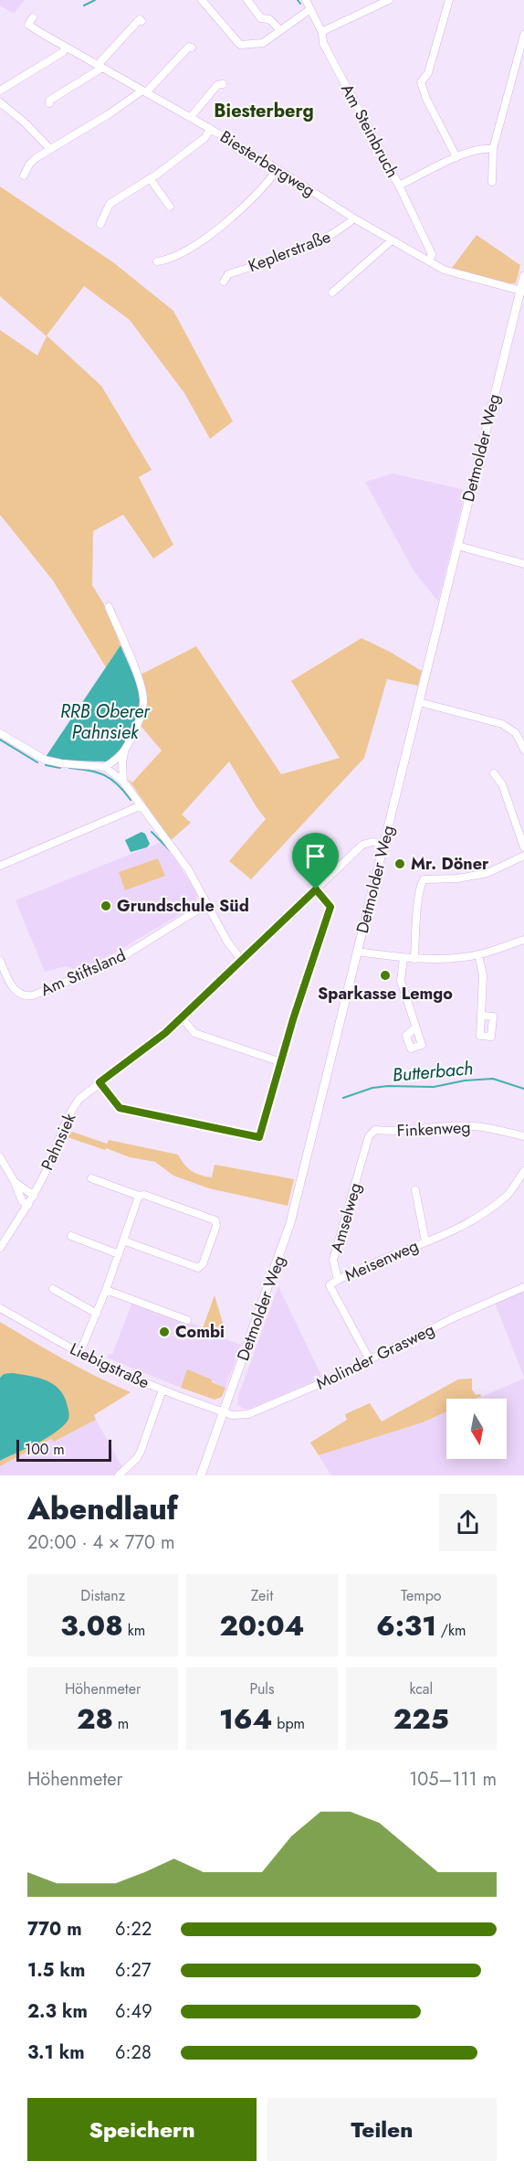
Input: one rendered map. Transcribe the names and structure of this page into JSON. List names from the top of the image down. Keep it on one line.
{"streets":{"street":["Am Steinbruch","Biesterbergweg","Keplerstraße","Detmolder Weg","Am Stiftsland","Finkenweg","Pahnsiek","Amselweg","Meisenweg","Molinder Grasweg","Liebigstraße"]},"crossings":[["Am Steinbruch","Biesterbergweg"],["Biesterbergweg","Keplerstraße"],["Biesterbergweg","Detmolder Weg"],["Detmolder Weg","Pahnsiek"],["Detmolder Weg","Molinder Grasweg"],["Detmolder Weg","Liebigstraße"],["Finkenweg","Amselweg"],["Amselweg","Meisenweg"],["Amselweg","Molinder Grasweg"],["Molinder Grasweg","Liebigstraße"]],"districts":["Biesterberg"],"water":["RRB Oberer Pahnsiek","Butterbach"],"places":["Mr. Döner","Grundschule Süd","Sparkasse Lemgo","Combi"],"scale_bar":"100 m","north":"bottom","page":{"scale":"100 m","heading":["Abendlauf","20:00 · 4 × 770 m"],"stats":[["Distanz","3.08 km"],["Zeit","20:04"],["Tempo","6:31 /km"],["Höhenmeter","28 m"],["Puls","164 bpm"],["kcal","225"]],"chart":["Höhenmeter","105–111 m"],"list":[{"name":"770 m","note":"6:22"},{"name":"1.5 km","note":"6:27"},{"name":"2.3 km","note":"6:49"},{"name":"3.1 km","note":"6:28"}],"buttons":["Speichern","Teilen"]}}
